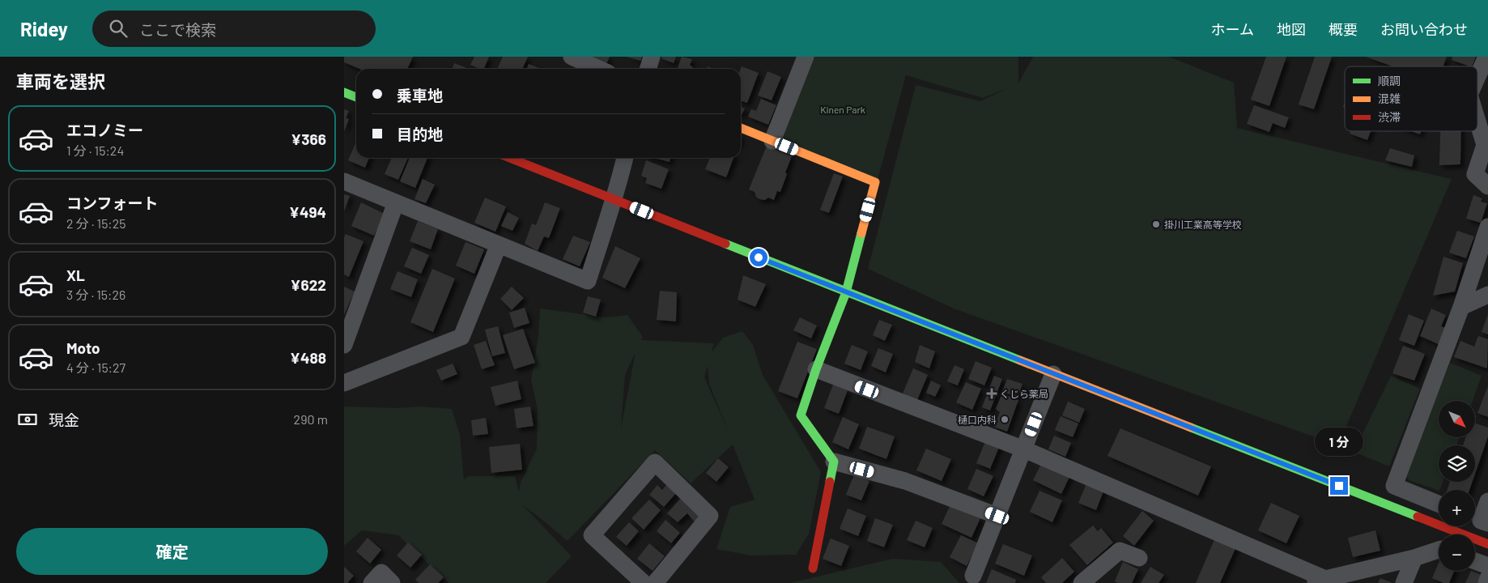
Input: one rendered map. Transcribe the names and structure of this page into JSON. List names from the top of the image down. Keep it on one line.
{"parks":["Kinen Park"],"places":{"other":["掛川工業高等学校","樋口内科"],"health":["くじら薬局"]},"legend":["順調","混雑","渋滞"],"north":"bottom right","page":{"header":"Ridey","search":"ここで検索","nav":["ホーム","地図","概要","お問い合わせ"],"heading":"車両を選択","banner":["乗車地","目的地"],"list":[{"name":"エコノミー","note":"1 分 · 15:24","value":"¥366"},{"name":"コンフォート","note":"2 分 · 15:25","value":"¥494"},{"name":"XL","note":"3 分 · 15:26","value":"¥622"},{"name":"Moto","note":"4 分 · 15:27","value":"¥488"}],"pay":["現金","290 m"],"map_buttons":["+","−"],"bubble":"1 分","buttons":"確定"}}
